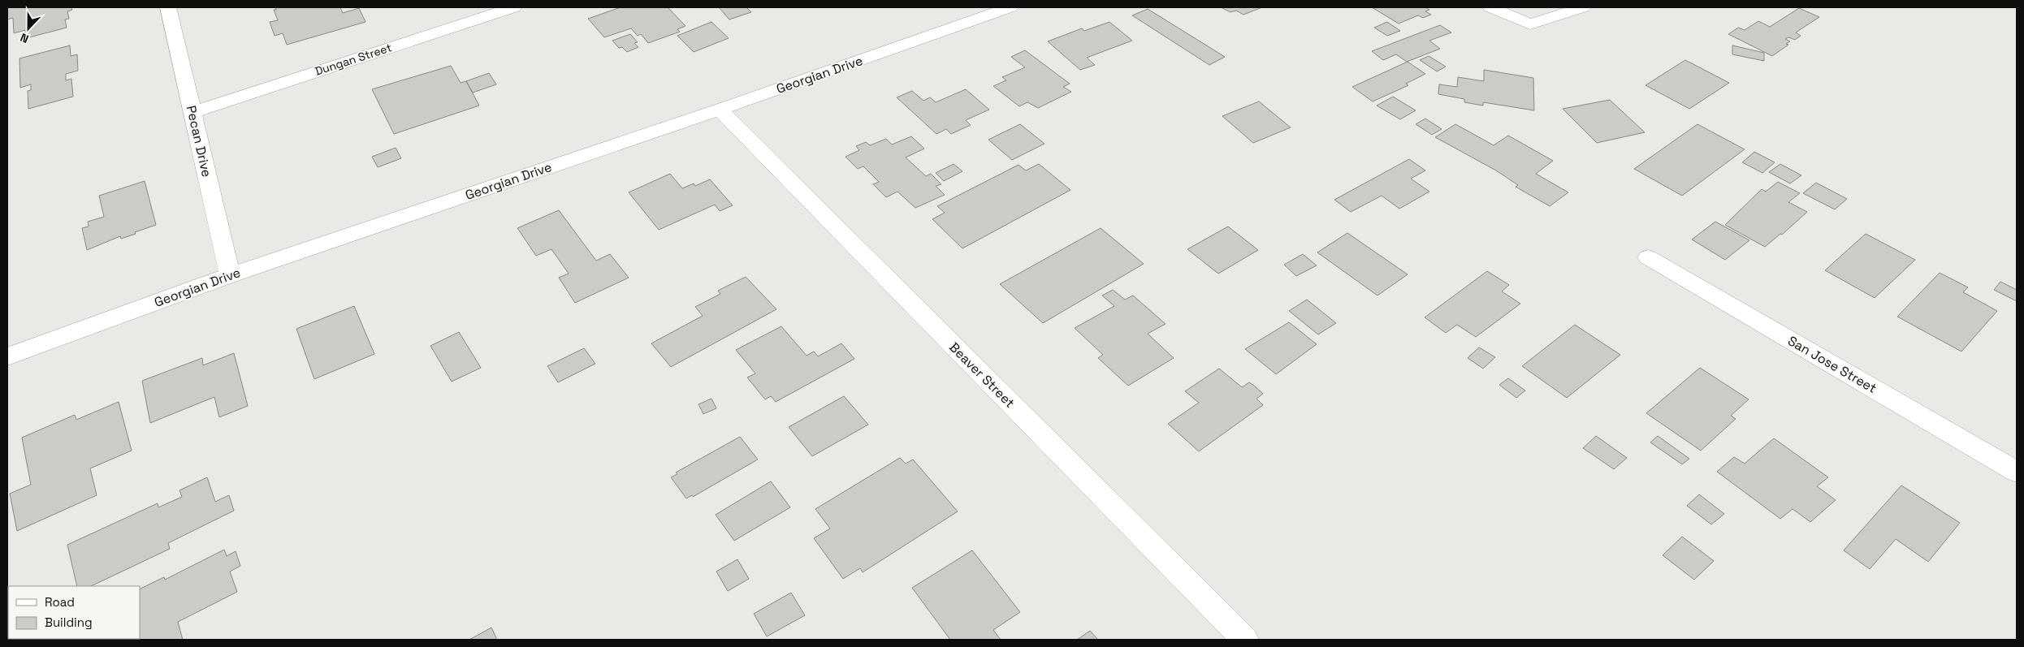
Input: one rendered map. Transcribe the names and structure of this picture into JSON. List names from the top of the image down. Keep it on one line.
{"streets":{"street":["Dungan Street","Georgian Drive","Pecan Drive","San Jose Street","Beaver Street"]},"crossings":[["Dungan Street","Pecan Drive"],["Georgian Drive","Pecan Drive"],["Georgian Drive","Beaver Street"]],"legend":["Road","Building"],"north":"bottom"}
